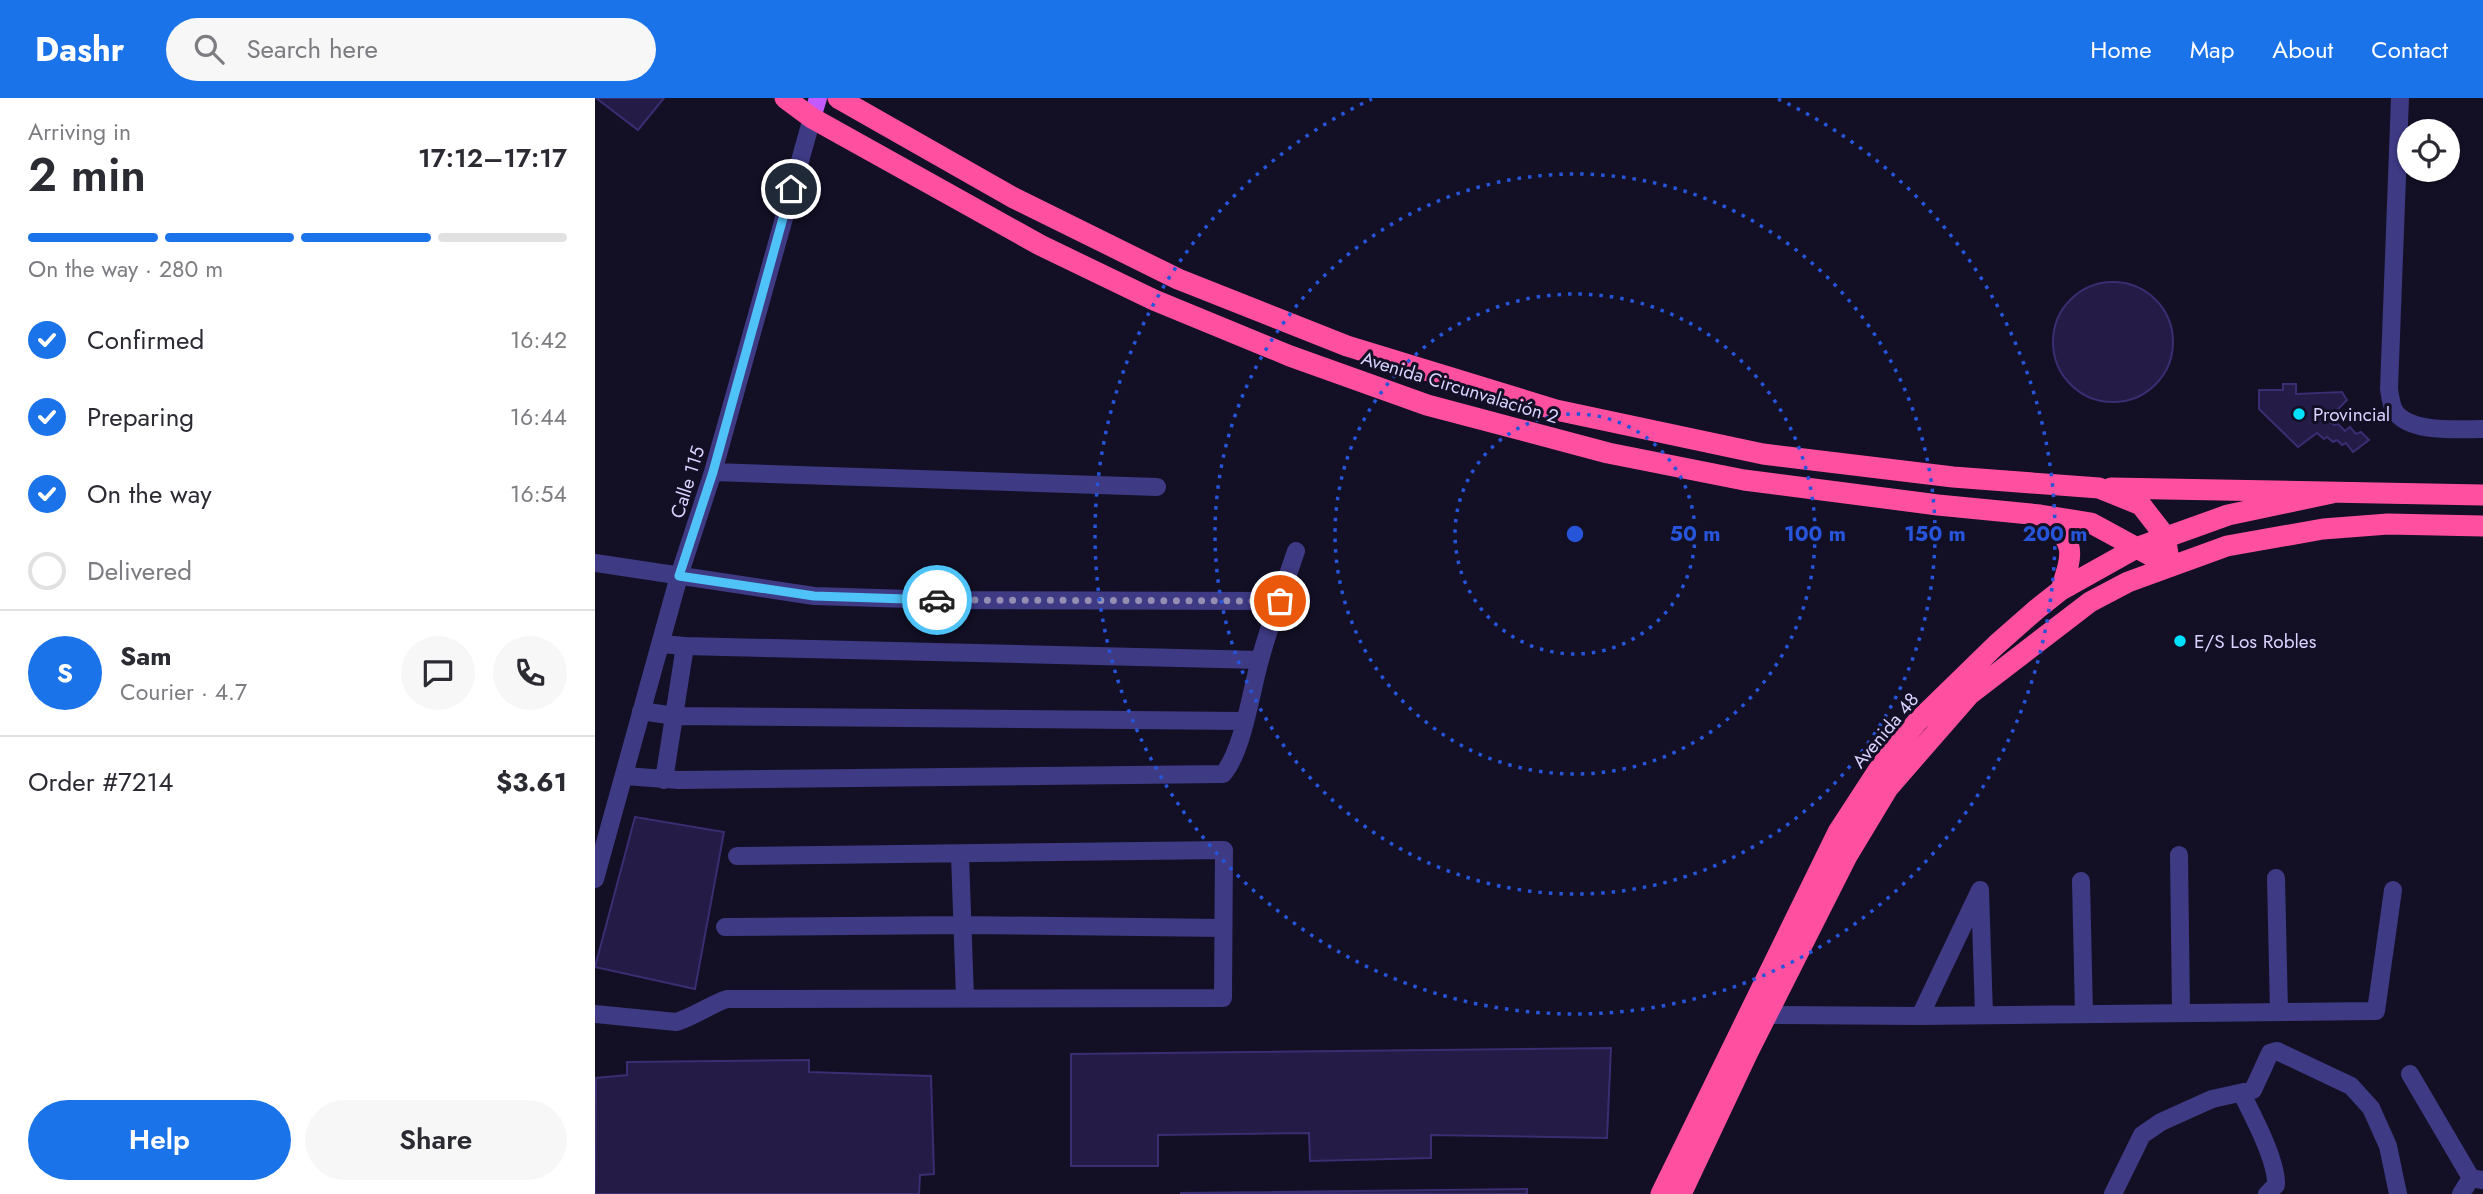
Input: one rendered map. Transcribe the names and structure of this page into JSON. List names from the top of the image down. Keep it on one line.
{"streets":{"highway":["Avenida Circunvalación 2","Avenida 48"],"street":["Calle 115"]},"crossings":[["Avenida Circunvalación 2","Calle 115"],["Avenida Circunvalación 2","Avenida 48"]],"places":["Provincial","E/S Los Robles"],"page":{"header":"Dashr","search":"Search here","nav":["Home","Map","About","Contact"],"heading":["2 min","Arriving in","17:12–17:17"],"panel":["Sam","Courier · 4.7","Order #7214","$3.61"],"bar":"On the way · 280 m","list":[["Confirmed","16:42"],["Preparing","16:44"],["On the way","16:54"],"Delivered"],"round":"S","buttons":["Help","Share"]},"rings":["50 m","100 m","150 m","200 m"]}
